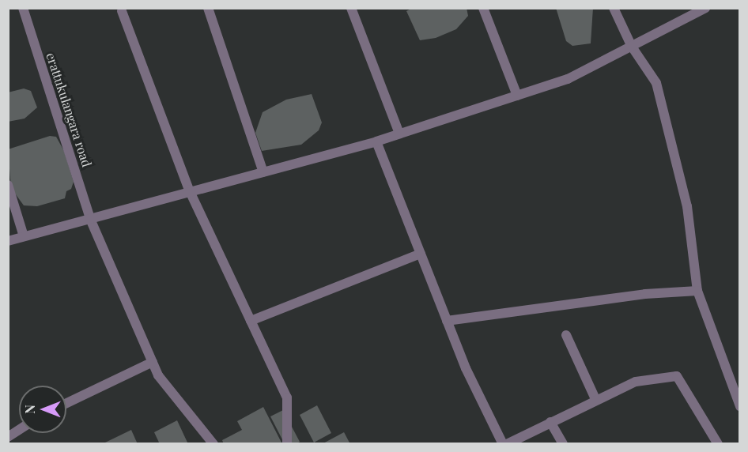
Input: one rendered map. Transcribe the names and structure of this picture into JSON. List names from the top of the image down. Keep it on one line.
{"streets":{"street":["erattukulangara road"]},"north":"left"}
